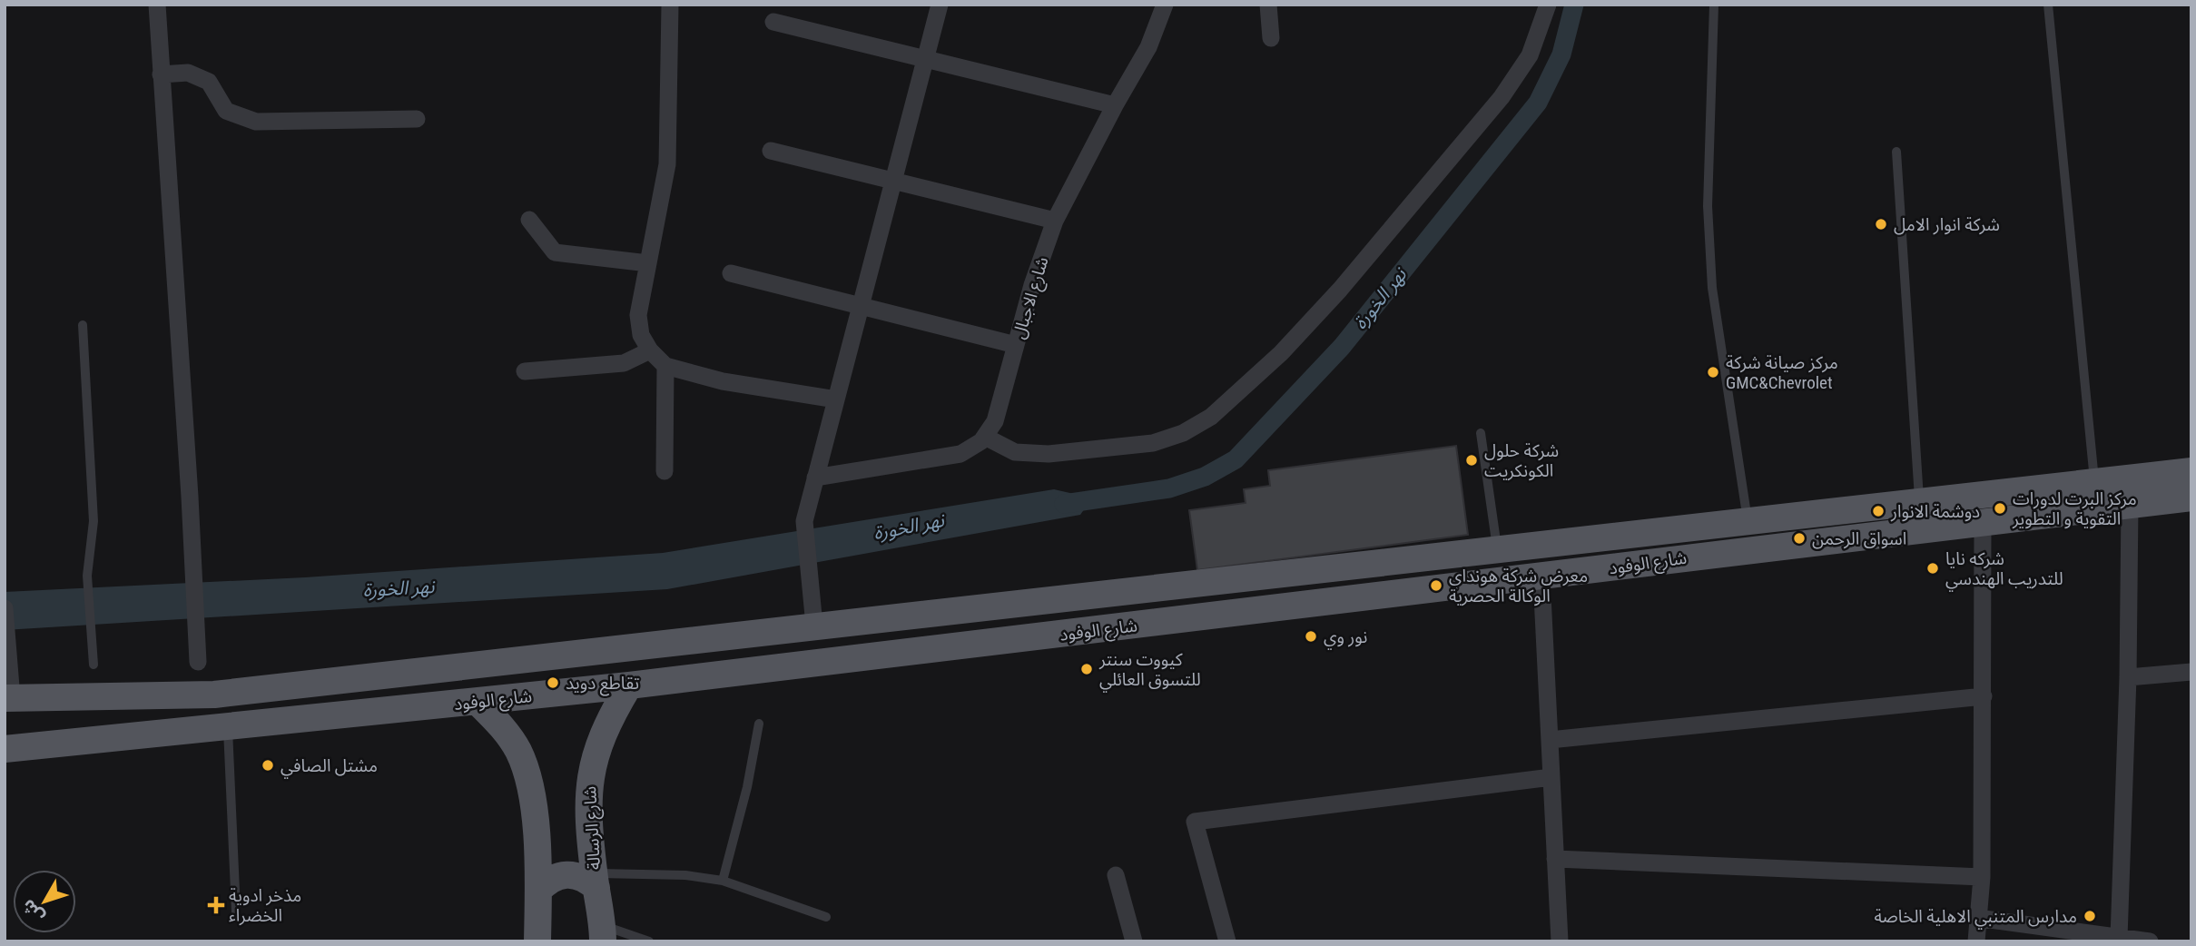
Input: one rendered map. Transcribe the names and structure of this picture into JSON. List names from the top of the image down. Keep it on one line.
{"streets":{"main road":["شارع الوفود","شارع الرسالة"],"street":["شارع الاجبال"]},"crossings":[["شارع الوفود","شارع الرسالة"]],"water":["نهر الخورة"],"places":{"other":["شركة انوار الامل","مركز صيانة شركة GMC&Chevrolet","شركة حلول الكونكريت","مركز البرت لدورات التقوية و التطوير","دوشمة الانوار","اسواق الرحمن","شركه نايا للتدريب الهندسي","معرض شركة هونداي الوكالة الحصرية","نور وي","كيووت سنتر للتسوق العائلي","تقاطع دويد","مشتل الصافي","مدارس المتنبي الاهلية الخاصة"],"health":["مذخر ادوية الخضراء"]},"north":"bottom left"}
